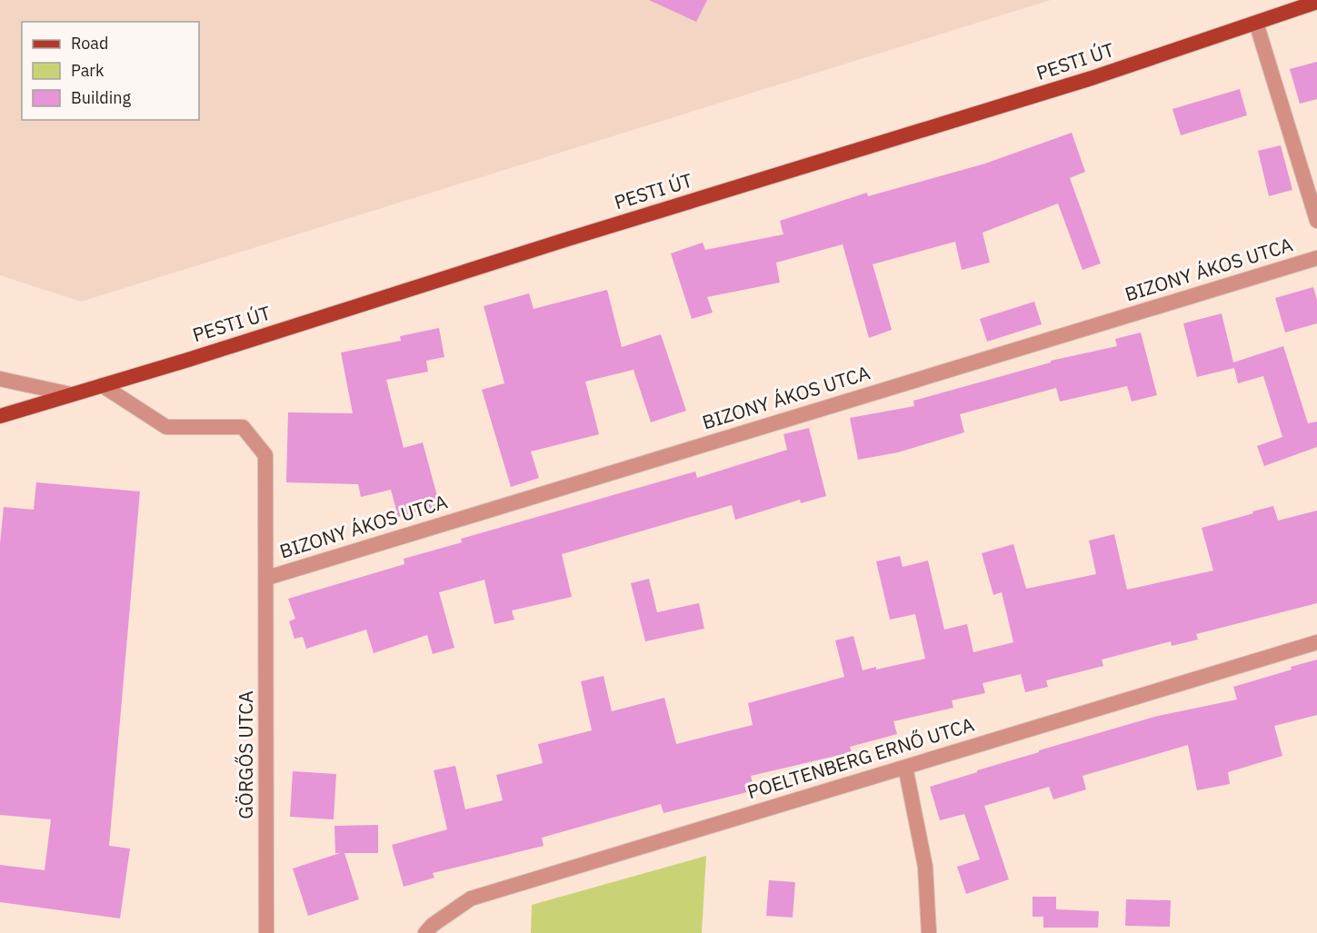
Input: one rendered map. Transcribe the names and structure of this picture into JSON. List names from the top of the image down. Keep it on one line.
{"streets":{"main road":["PESTI ÚT"],"street":["BIZONY ÁKOS UTCA","GÖRGŐS UTCA","POELTENBERG ERNŐ UTCA"]},"crossings":[["PESTI ÚT","GÖRGŐS UTCA"],["BIZONY ÁKOS UTCA","GÖRGŐS UTCA"]],"legend":["Road","Park","Building"]}
